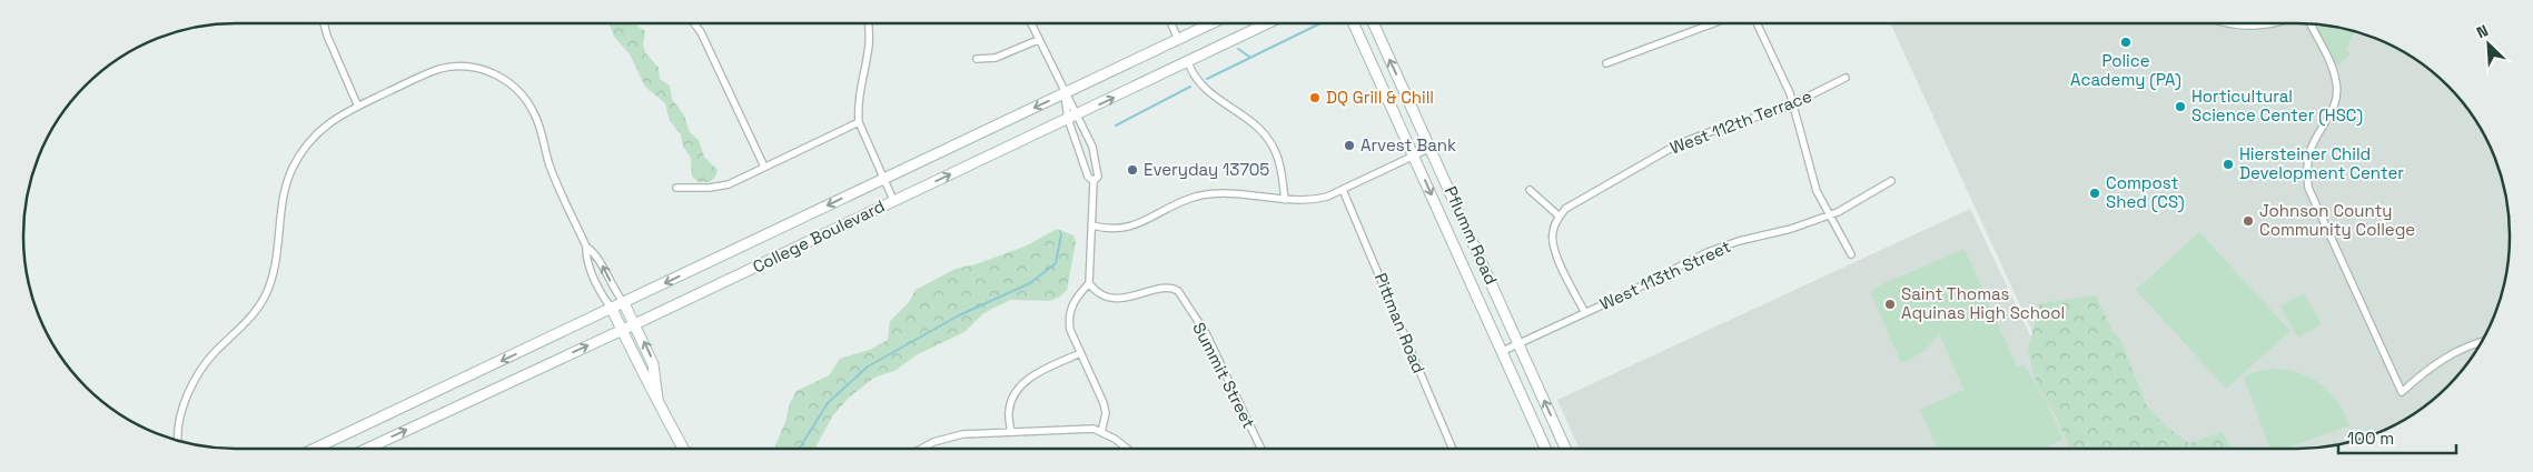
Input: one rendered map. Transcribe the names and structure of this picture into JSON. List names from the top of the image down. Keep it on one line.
{"streets":{"main road":["Pflumm Road","College Boulevard"],"street":["West 112th Terrace","West 113th Street","Pittman Road","Summit Street"]},"crossings":[["Pflumm Road","West 113th Street"]],"places":["Police Academy (PA)","DQ Grill & Chill","Horticultural Science Center (HSC)","Arvest Bank","Hiersteiner Child Development Center","Everyday 13705","Compost Shed (CS)","Johnson County Community College","Saint Thomas Aquinas High School"],"scale_bar":"100 m","north":"top left"}
